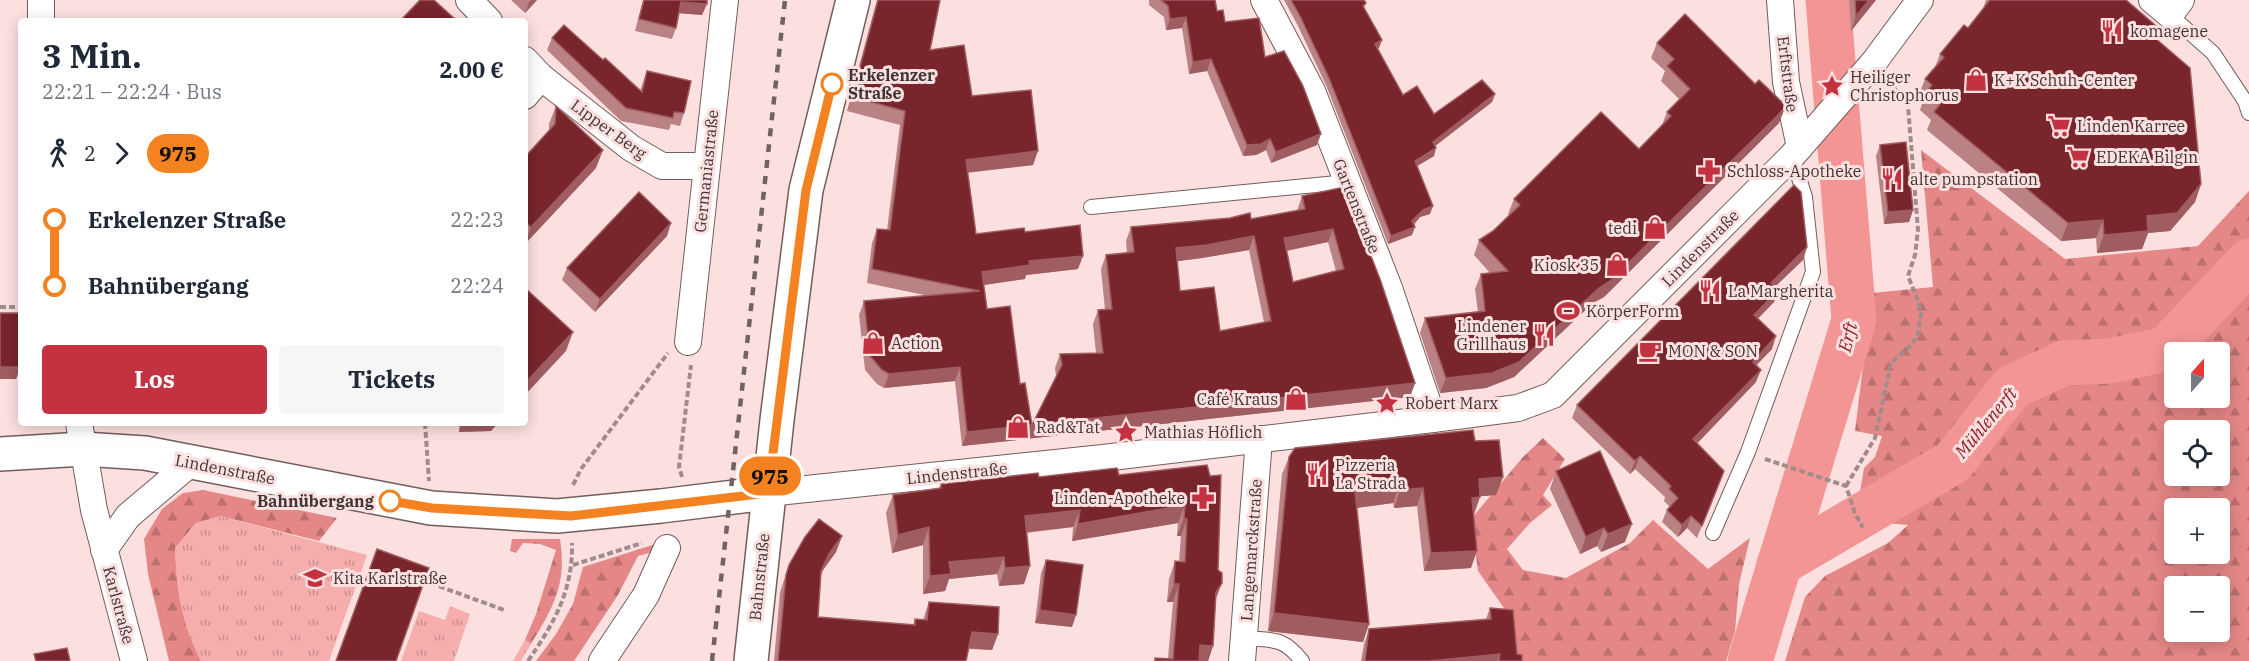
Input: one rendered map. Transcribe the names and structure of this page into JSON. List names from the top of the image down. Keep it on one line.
{"streets":{"street":["Erftstraße","Lipper Berg","Germaniastraße","Gartenstraße","Lindenstraße","Langemarckstraße","Bahnstraße","Karlstraße"]},"crossings":[["Erftstraße","Lindenstraße"],["Lipper Berg","Germaniastraße"],["Gartenstraße","Lindenstraße"],["Lindenstraße","Langemarckstraße"],["Lindenstraße","Bahnstraße"],["Lindenstraße","Karlstraße"]],"water":["Erft","Mühlenerft"],"places":{"restaurant":["komagene","alte pumpstation","La Margherita","Lindener Grillhaus","Pizzeria La Strada"],"shop":["K+K Schuh-Center","tedi","Kiosk 35","Action","Café Kraus","Rad&Tat"],"other":["Erkelenzer Straße","Bahnübergang"],"place":["Heiliger Christophorus","Robert Marx","Mathias Höflich"],"supermarket":["Linden Karree","EDEKA Bilgin"],"pharmacy":["Schloss-Apotheke","Linden-Apotheke"],"sports":["KörperForm"],"cafe":["MON & SON"],"school or university":["Kita Karlstraße"]},"lines":["bus line 975"],"north":"top","page":{"on_map":"975","heading":["3 Min.","22:21 – 22:24 · Bus","2.00 €"],"legs":["2","975"],"list":[{"name":"Erkelenzer Straße","value":"22:23"},{"name":"Bahnübergang","value":"22:24"}],"buttons":["Los","Tickets"],"map_buttons":["+","−"]}}
